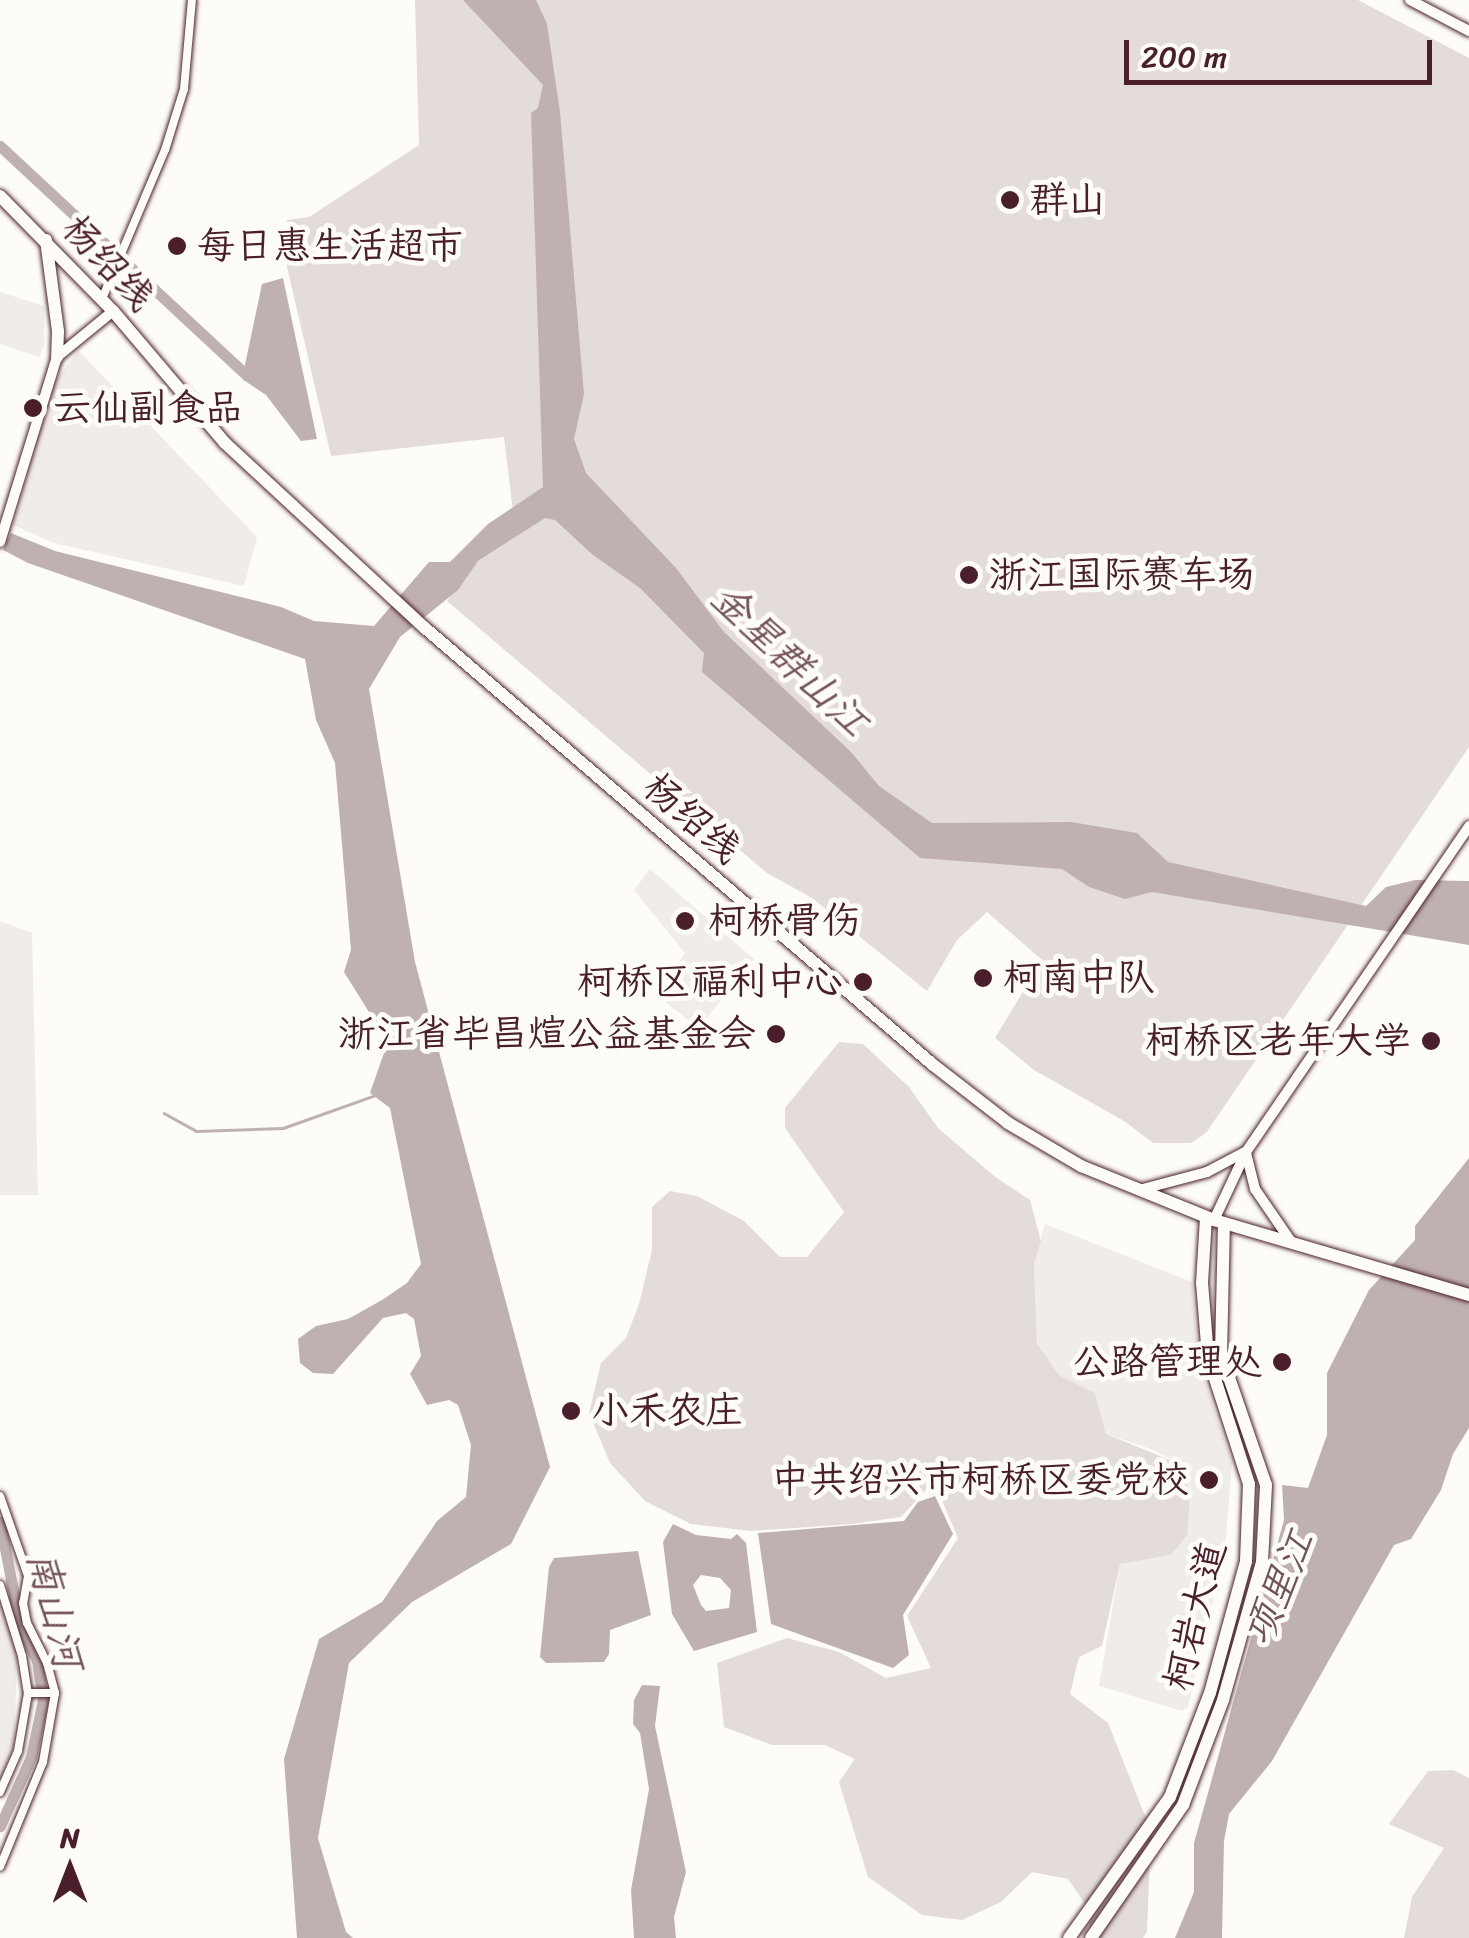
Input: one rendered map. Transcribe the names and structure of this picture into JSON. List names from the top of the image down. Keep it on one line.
{"streets":{"main road":["杨绍线","柯岩大道"]},"crossings":[["杨绍线","柯岩大道"]],"water":["金星群山江","项里江","南山河"],"places":["群山","每日惠生活超市","云仙副食品","浙江国际赛车场","柯桥骨伤","柯南中队","柯桥区福利中心","浙江省毕昌煊公益基金会","柯桥区老年大学","公路管理处","小禾农庄","中共绍兴市柯桥区委党校"],"scale_bar":"200 m","north":"top"}
